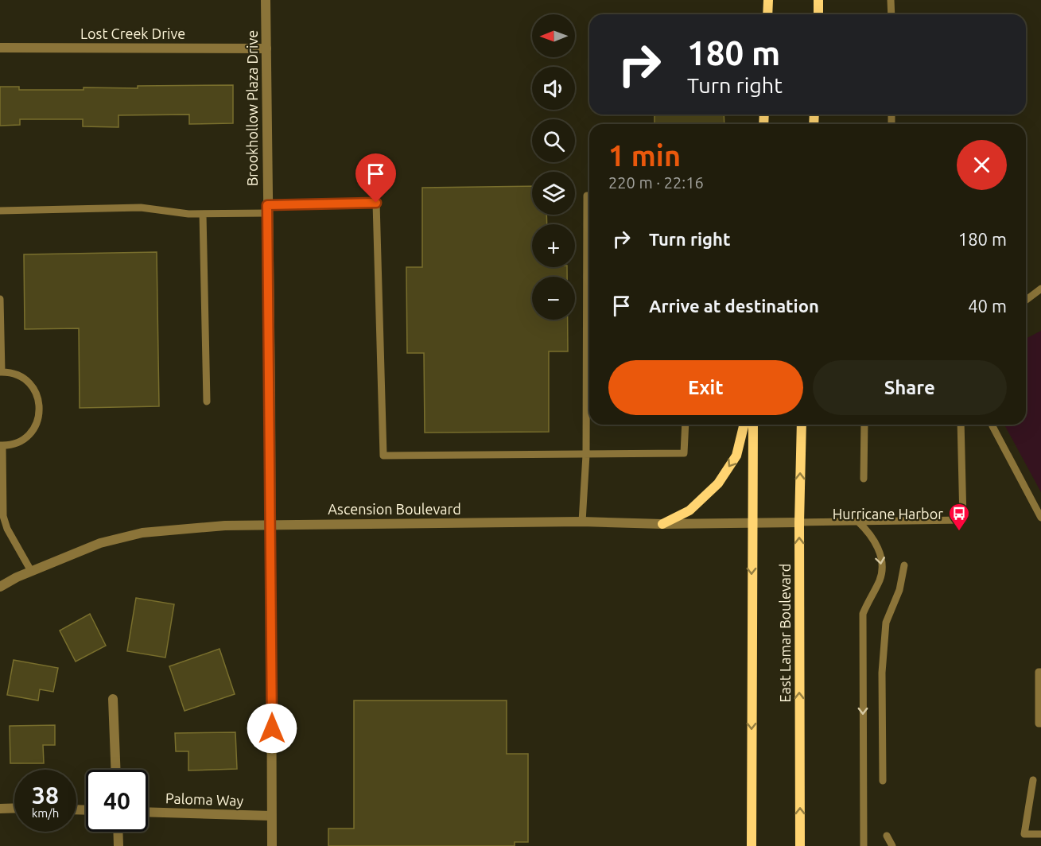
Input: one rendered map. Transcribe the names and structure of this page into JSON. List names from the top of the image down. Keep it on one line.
{"streets":{"main road":["East Lamar Boulevard"],"street":["Lost Creek Drive","Brookhollow Plaza Drive","Ascension Boulevard","Paloma Way"]},"crossings":[["Lost Creek Drive","Brookhollow Plaza Drive"],["Brookhollow Plaza Drive","Ascension Boulevard"],["Brookhollow Plaza Drive","Paloma Way"],["Ascension Boulevard","East Lamar Boulevard"]],"places":{"bus stop":["Hurricane Harbor"]},"north":"left","page":{"map_buttons":["+","−"],"turn":["180 m","Turn right"],"heading":["1 min","220 m · 22:16"],"list":[{"name":"Turn right","value":"180 m"},{"name":"Arrive at destination","value":"40 m"}],"buttons":["Exit","Share"],"speed":"38 km/h","limit":"40"}}
